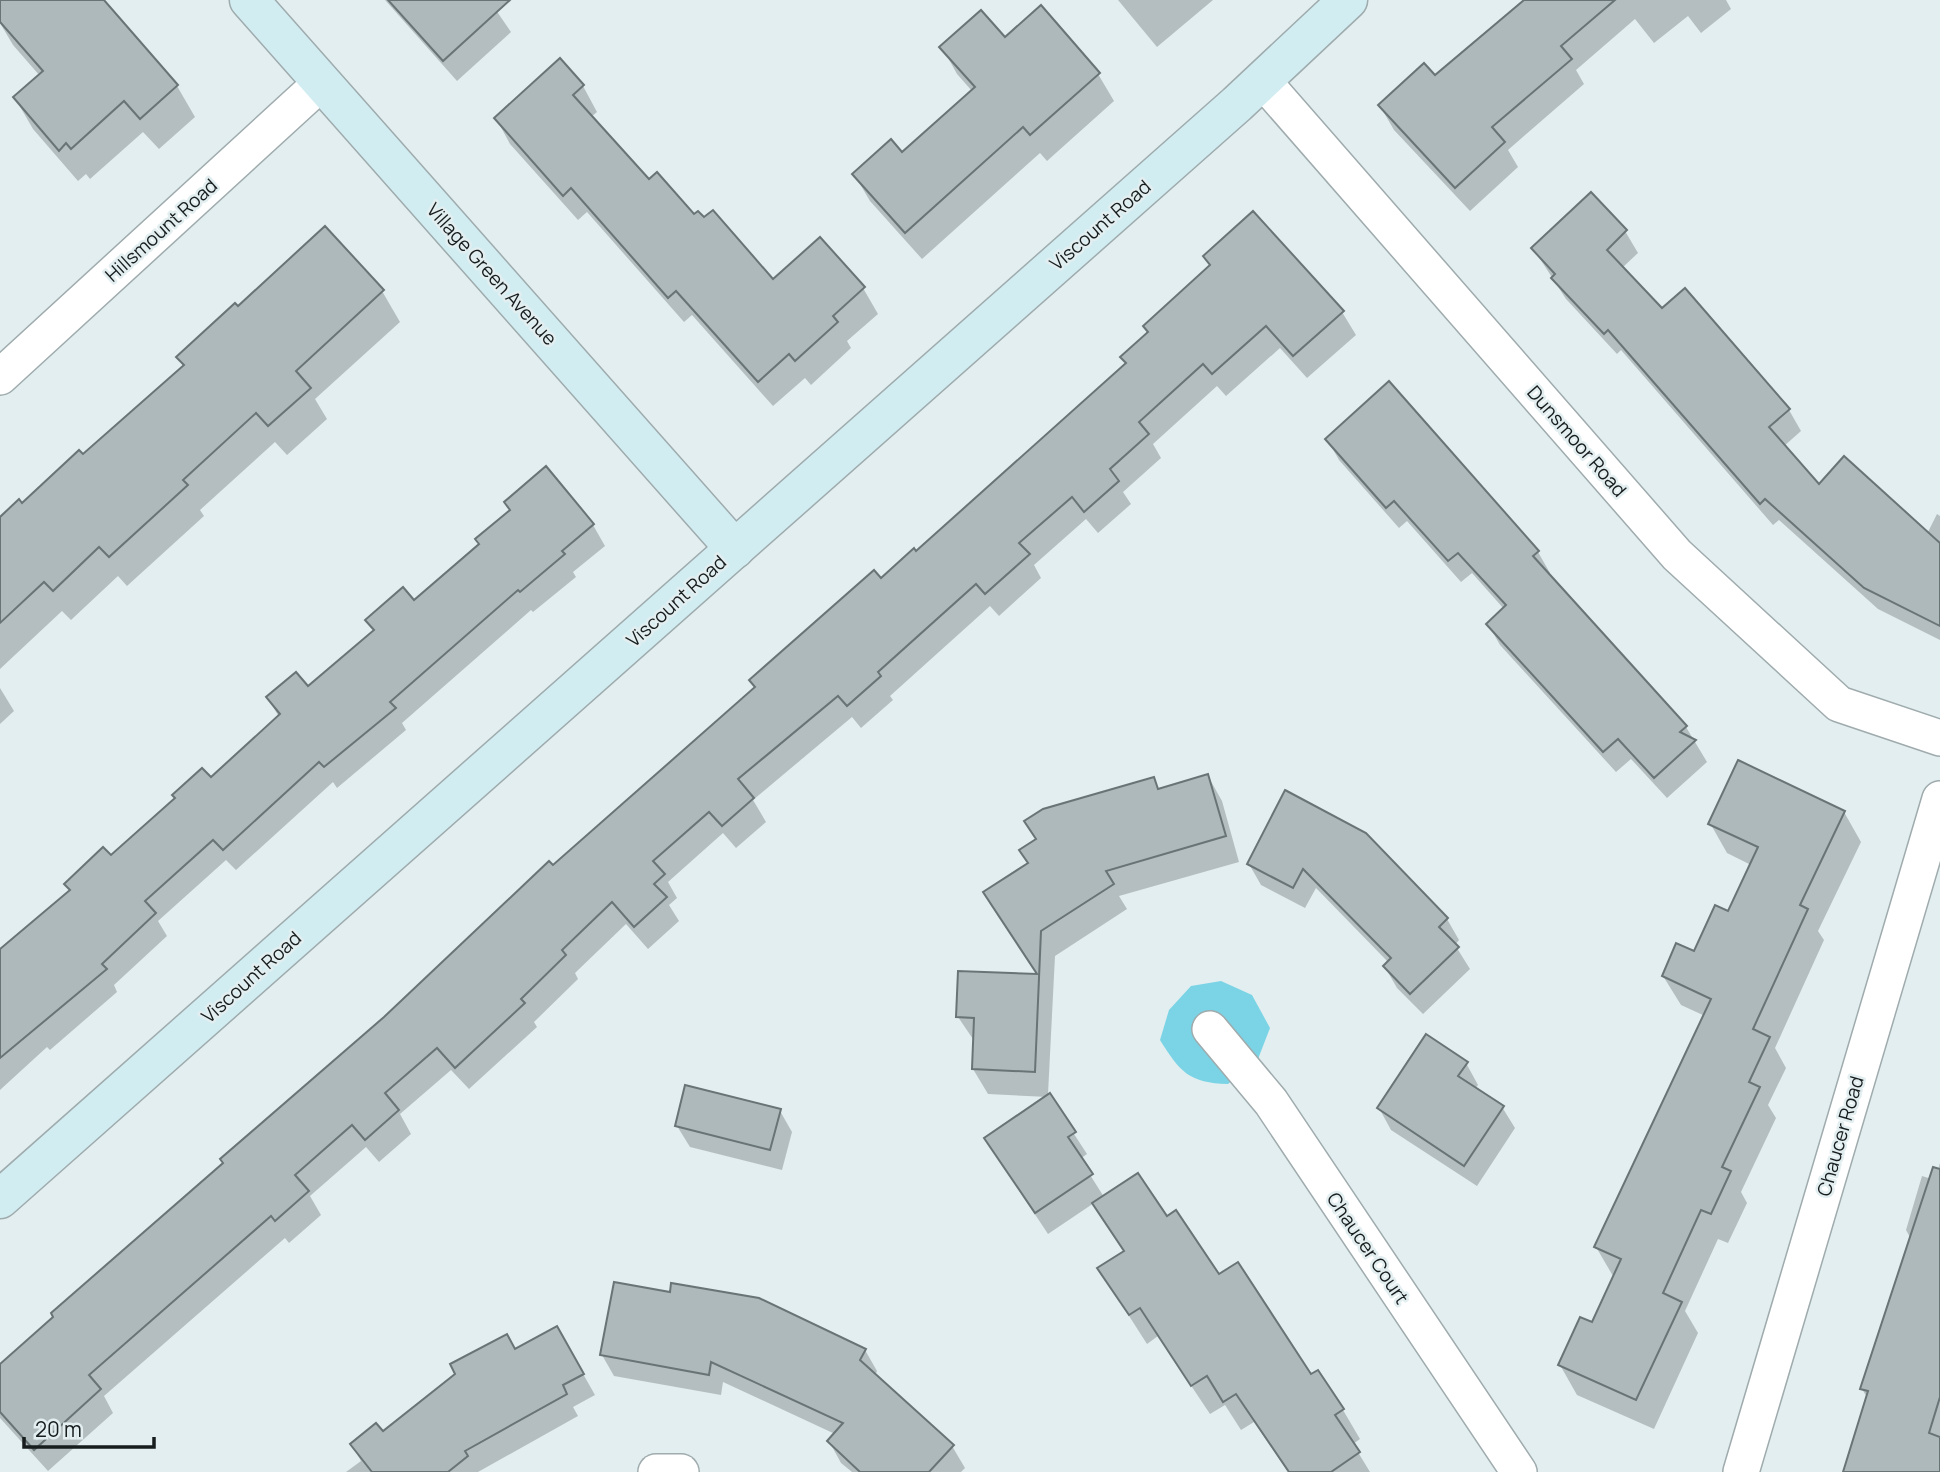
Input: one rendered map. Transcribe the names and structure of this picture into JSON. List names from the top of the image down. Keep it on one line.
{"streets":{"street":["Viscount Road","Hillsmount Road","Village Green Avenue","Dunsmoor Road","Chaucer Road","Chaucer Court"]},"crossings":[["Viscount Road","Village Green Avenue"],["Viscount Road","Dunsmoor Road"],["Hillsmount Road","Village Green Avenue"]],"scale_bar":"20 m"}
